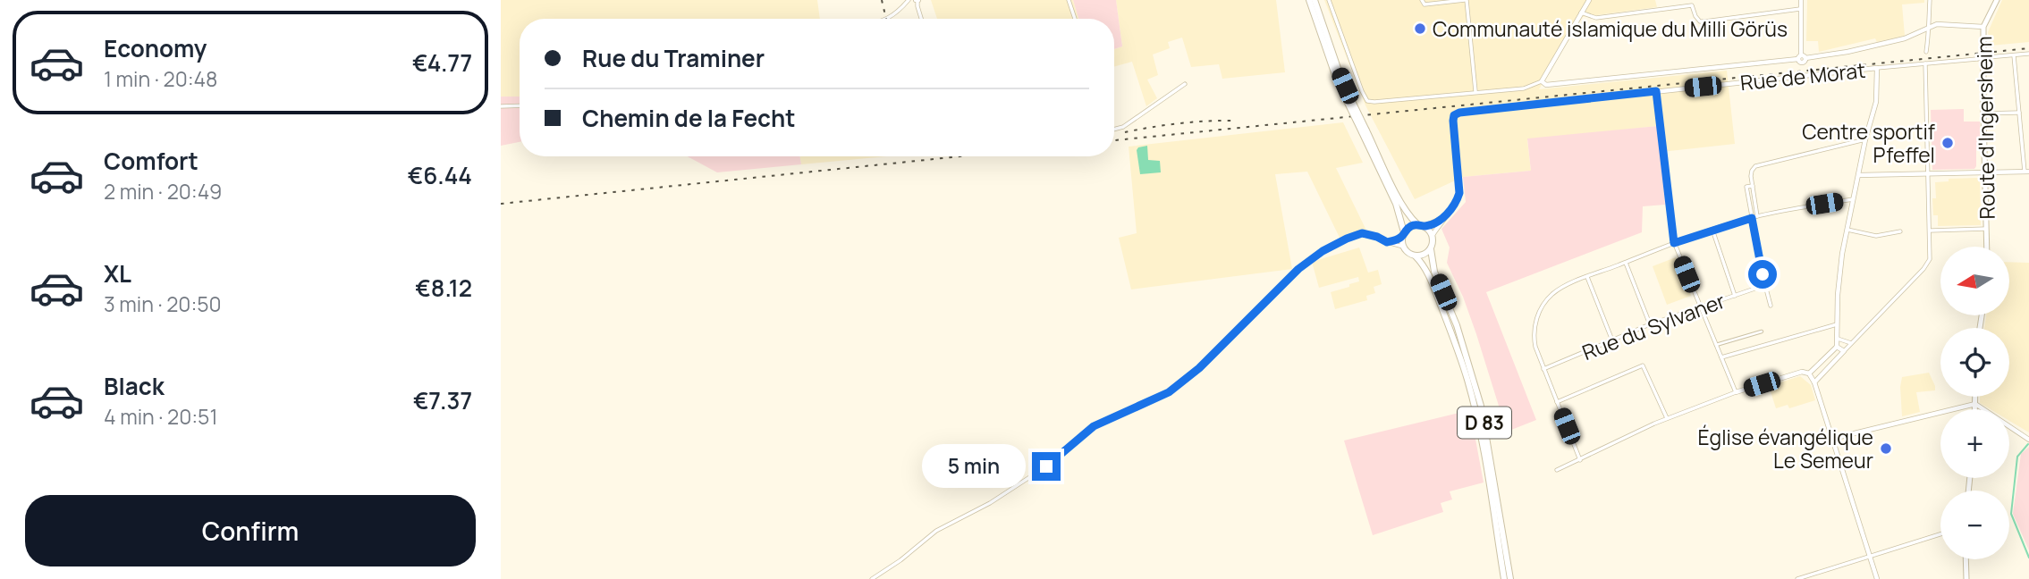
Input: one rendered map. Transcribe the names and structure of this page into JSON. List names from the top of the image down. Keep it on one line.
{"streets":{"main road":["Route d'Ingersheim","D 83"],"street":["Rue de Morat","Rue du Sylvaner"]},"crossings":[["Rue de Morat","D 83"]],"places":["Communauté islamique du Milli Görüs","Centre sportif Pfeffel","Église évangélique Le Semeur"],"north":"left","page":{"list":[{"name":"Economy","note":"1 min · 20:48","value":"€4.77"},{"name":"Comfort","note":"2 min · 20:49","value":"€6.44"},{"name":"XL","note":"3 min · 20:50","value":"€8.12"},{"name":"Black","note":"4 min · 20:51","value":"€7.37"}],"banner":["Rue du Traminer","Chemin de la Fecht"],"map_buttons":["+","−"],"bubble":"5 min","buttons":"Confirm"}}
